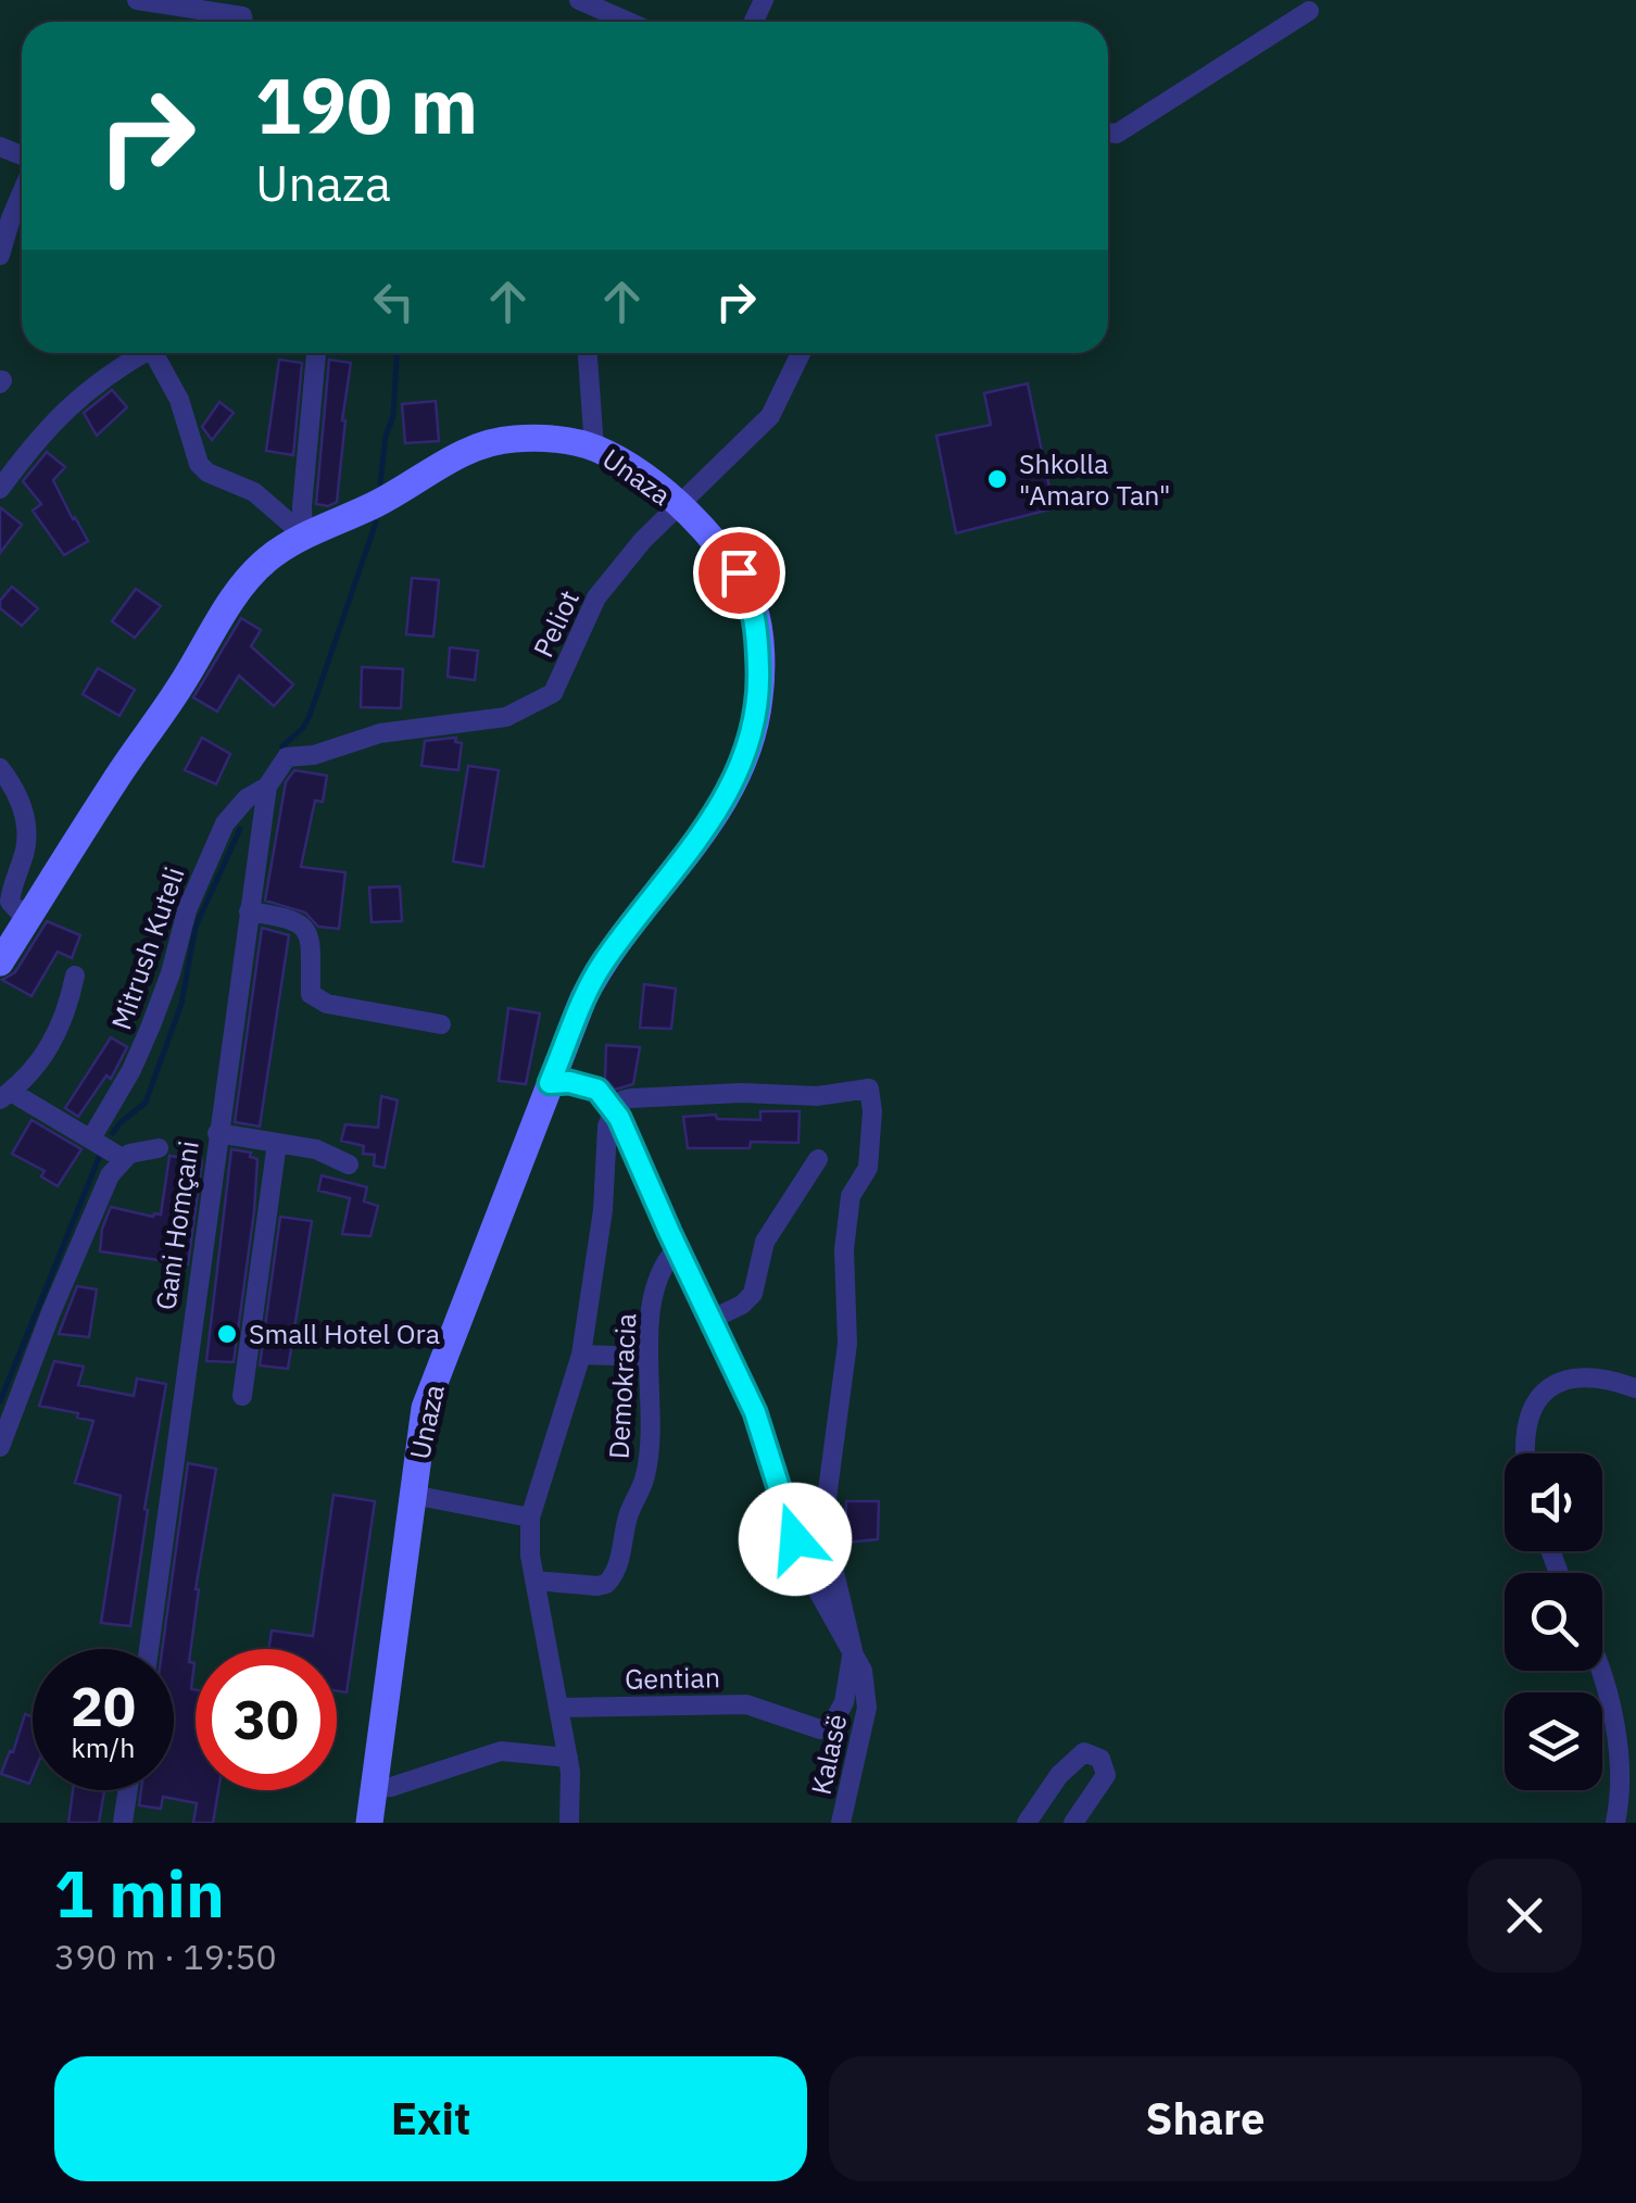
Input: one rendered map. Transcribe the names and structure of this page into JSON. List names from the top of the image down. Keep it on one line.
{"streets":{"main road":["Unaza"],"street":["Peliot","Mitrush Kuteli","Gani Homçani","Demokracia","Gentian","Kalasë"]},"crossings":[["Unaza","Peliot"],["Peliot","Mitrush Kuteli"],["Peliot","Gani Homçani"],["Mitrush Kuteli","Gani Homçani"],["Demokracia","Kalasë"],["Gentian","Kalasë"]],"places":["Shkolla \"Amaro Tan\"","Small Hotel Ora"],"page":{"turn":["190 m","Unaza"],"speed":"20 km/h","limit":"30","heading":["1 min","390 m · 19:50"],"buttons":["Exit","Share"]}}
